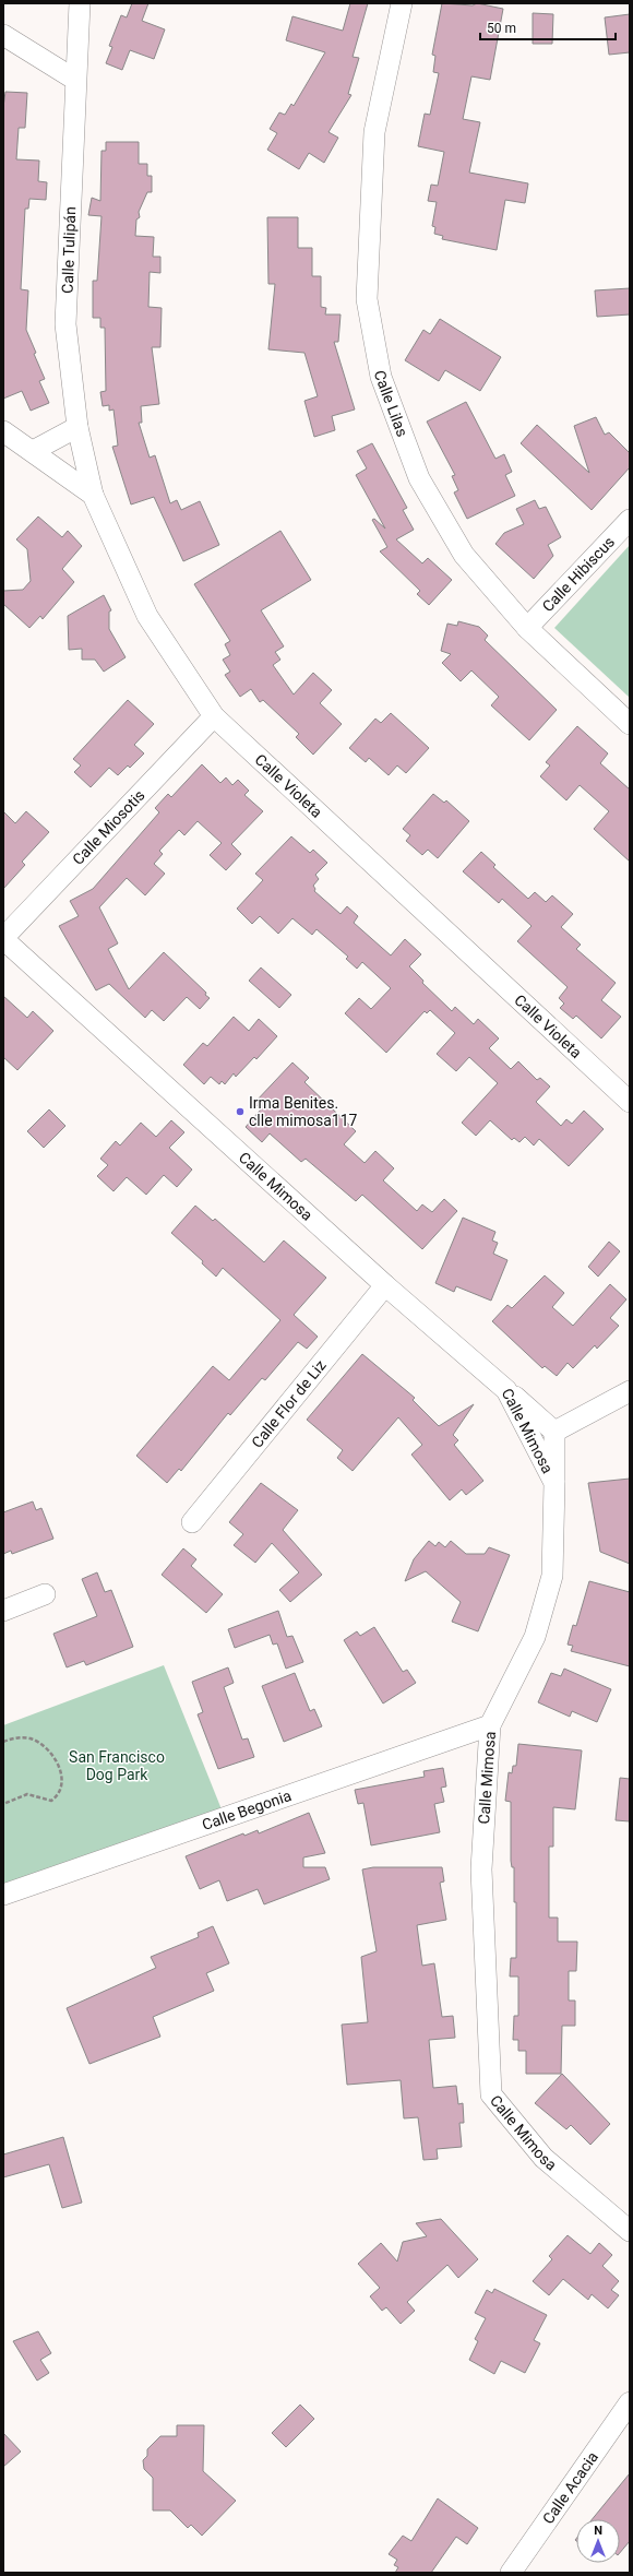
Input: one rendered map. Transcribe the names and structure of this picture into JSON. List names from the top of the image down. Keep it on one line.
{"streets":{"street":["Calle Tulipán","Calle Lilas","Calle Hibiscus","Calle Violeta","Calle Miosotis","Calle Mimosa","Calle Flor de Liz","Calle Begonia","Calle Acacia"]},"crossings":[["Calle Tulipán","Calle Violeta"],["Calle Lilas","Calle Hibiscus"],["Calle Violeta","Calle Miosotis"],["Calle Miosotis","Calle Mimosa"],["Calle Mimosa","Calle Flor de Liz"],["Calle Mimosa","Calle Begonia"]],"parks":["San Francisco Dog Park"],"places":["Irma Benites. clle mimosa117"],"scale_bar":"50 m","north":"top"}
